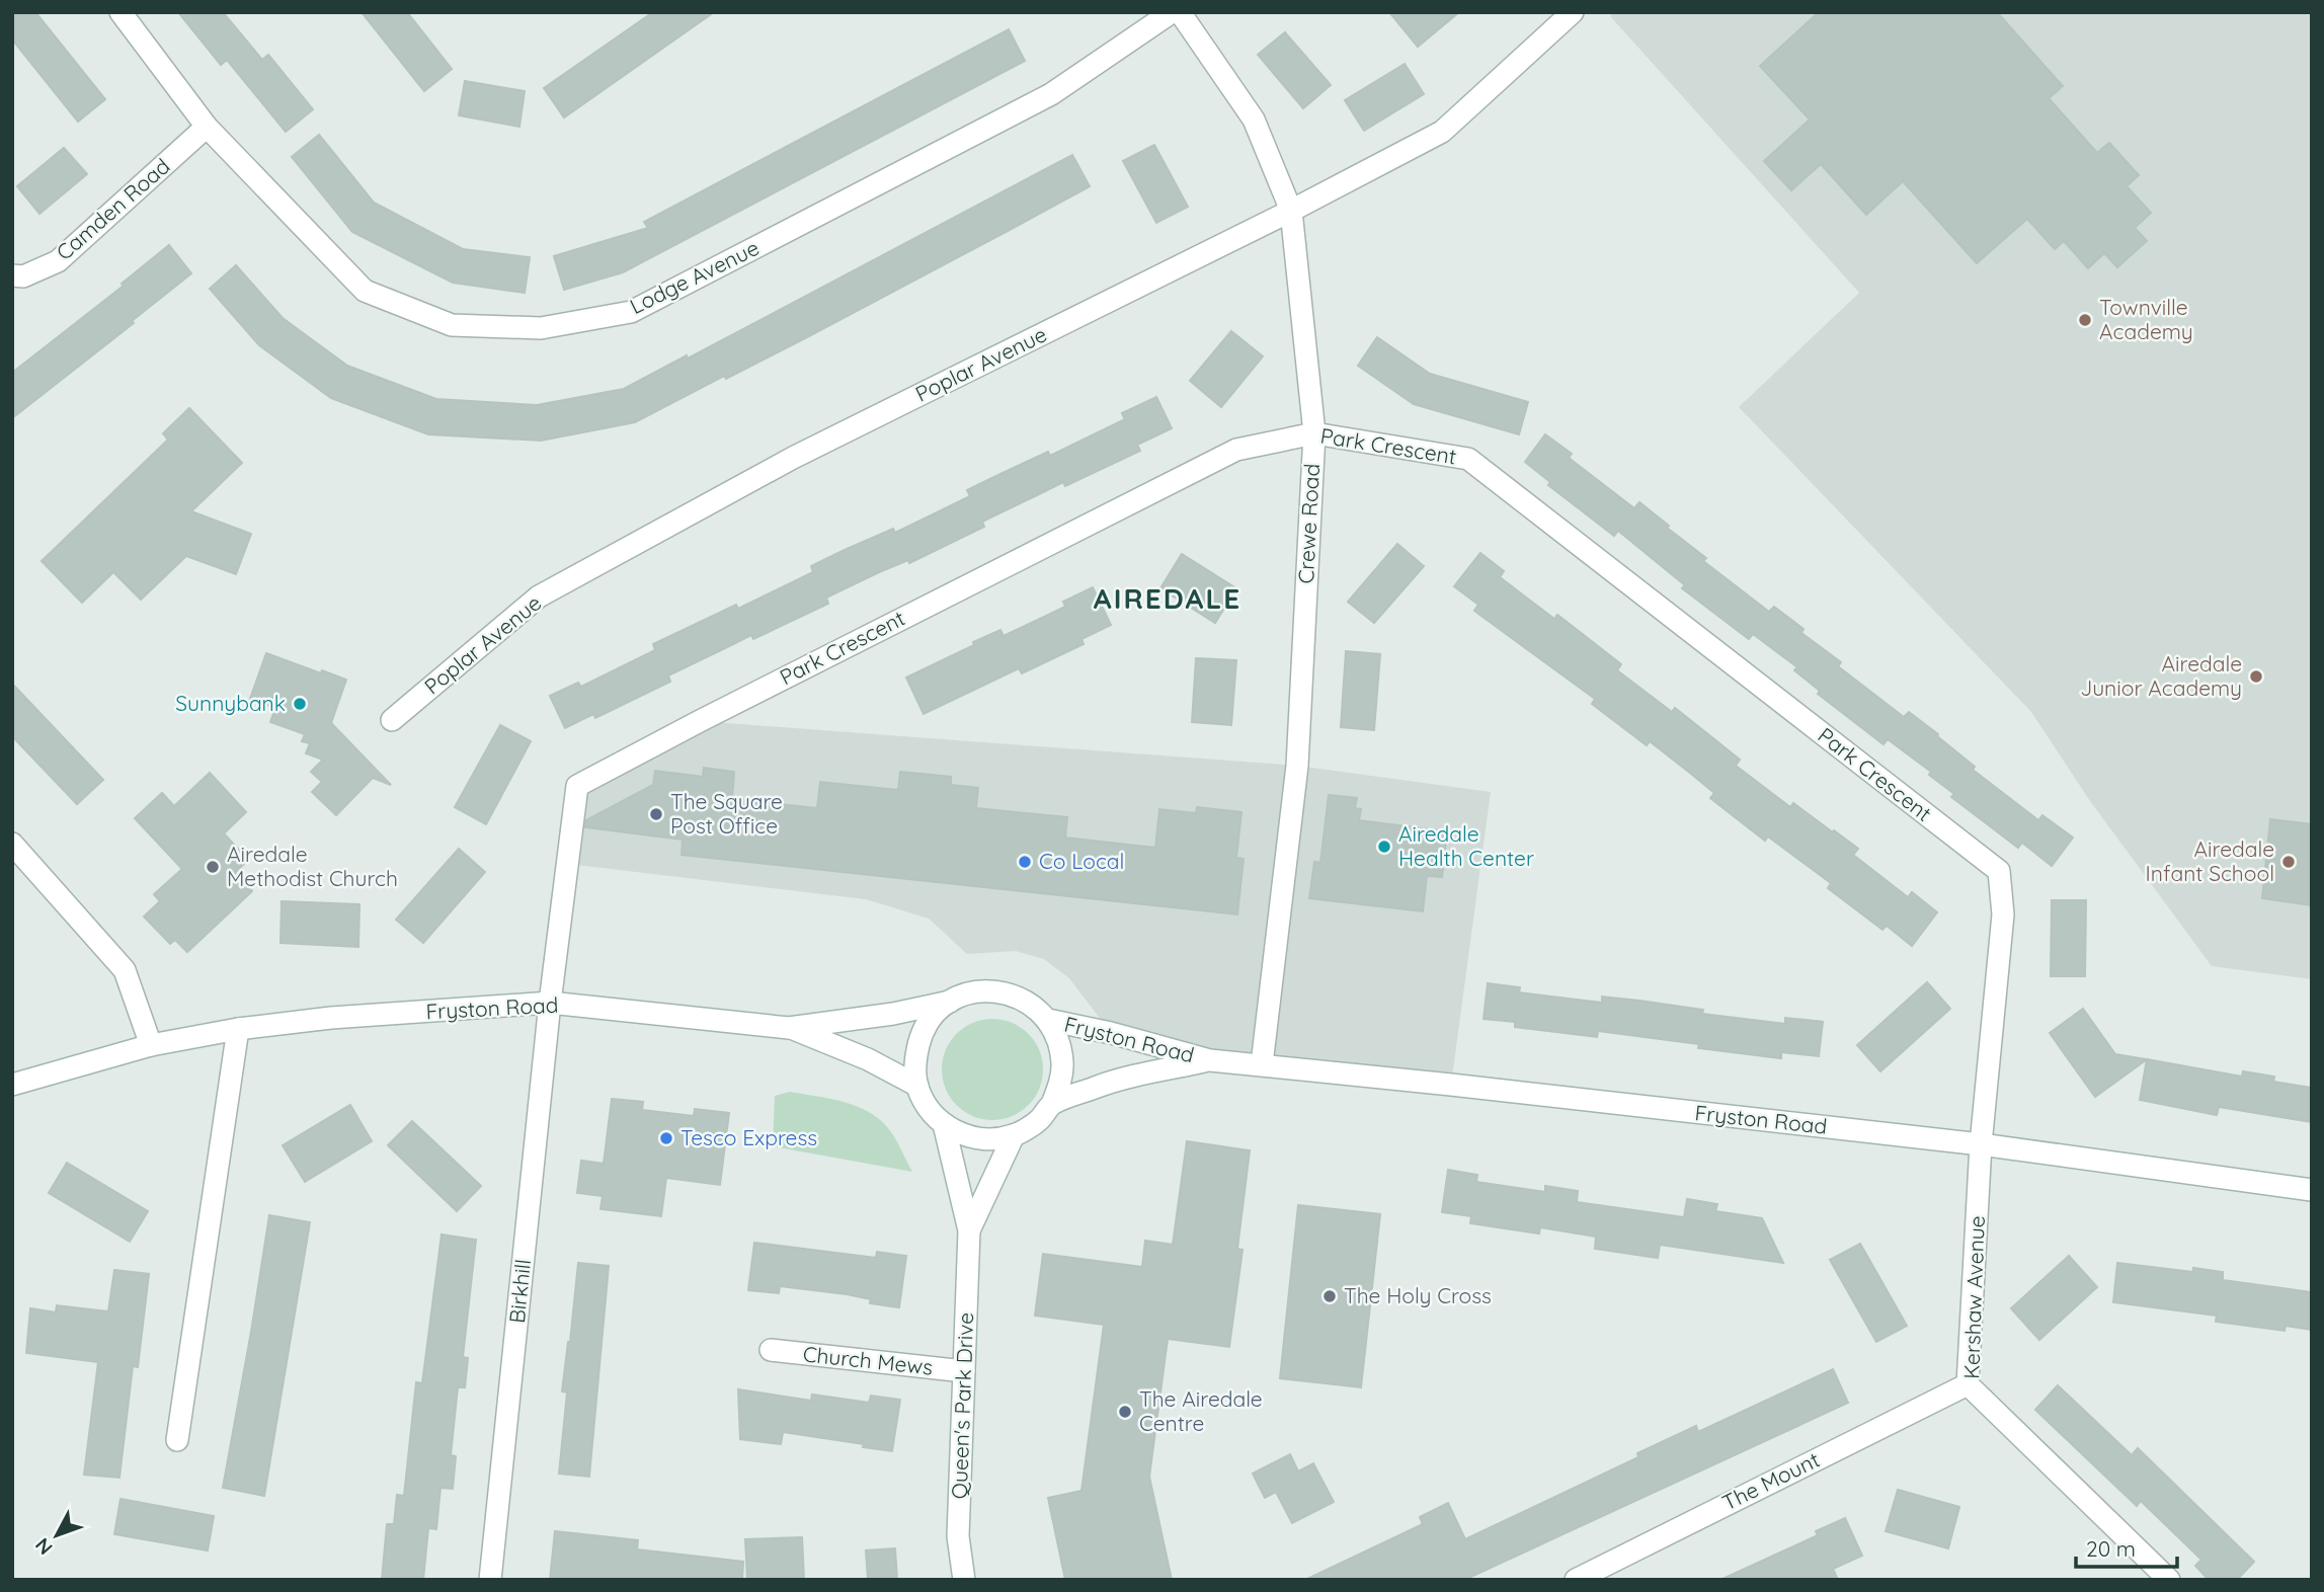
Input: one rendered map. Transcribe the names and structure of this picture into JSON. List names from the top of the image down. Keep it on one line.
{"streets":{"street":["Camden Road","Lodge Avenue","Poplar Avenue","Park Crescent","Crewe Road","Fryston Road","Birkhill","Kershaw Avenue","Church Mews","Queen's Park Drive","The Mount"]},"crossings":[["Camden Road","Lodge Avenue"],["Poplar Avenue","Crewe Road"],["Park Crescent","Crewe Road"],["Park Crescent","Fryston Road"],["Park Crescent","Birkhill"],["Park Crescent","Kershaw Avenue"],["Crewe Road","Fryston Road"],["Fryston Road","Birkhill"],["Fryston Road","Kershaw Avenue"],["Fryston Road","Queen's Park Drive"],["Kershaw Avenue","The Mount"],["Church Mews","Queen's Park Drive"]],"districts":["AIREDALE"],"places":["Townville Academy","Airedale Junior Academy","Sunnybank","The Square Post Office","Airedale Health Center","Co Local","Airedale Infant School","Airedale Methodist Church","Tesco Express","The Holy Cross","The Airedale Centre"],"scale_bar":"20 m","north":"bottom left"}
